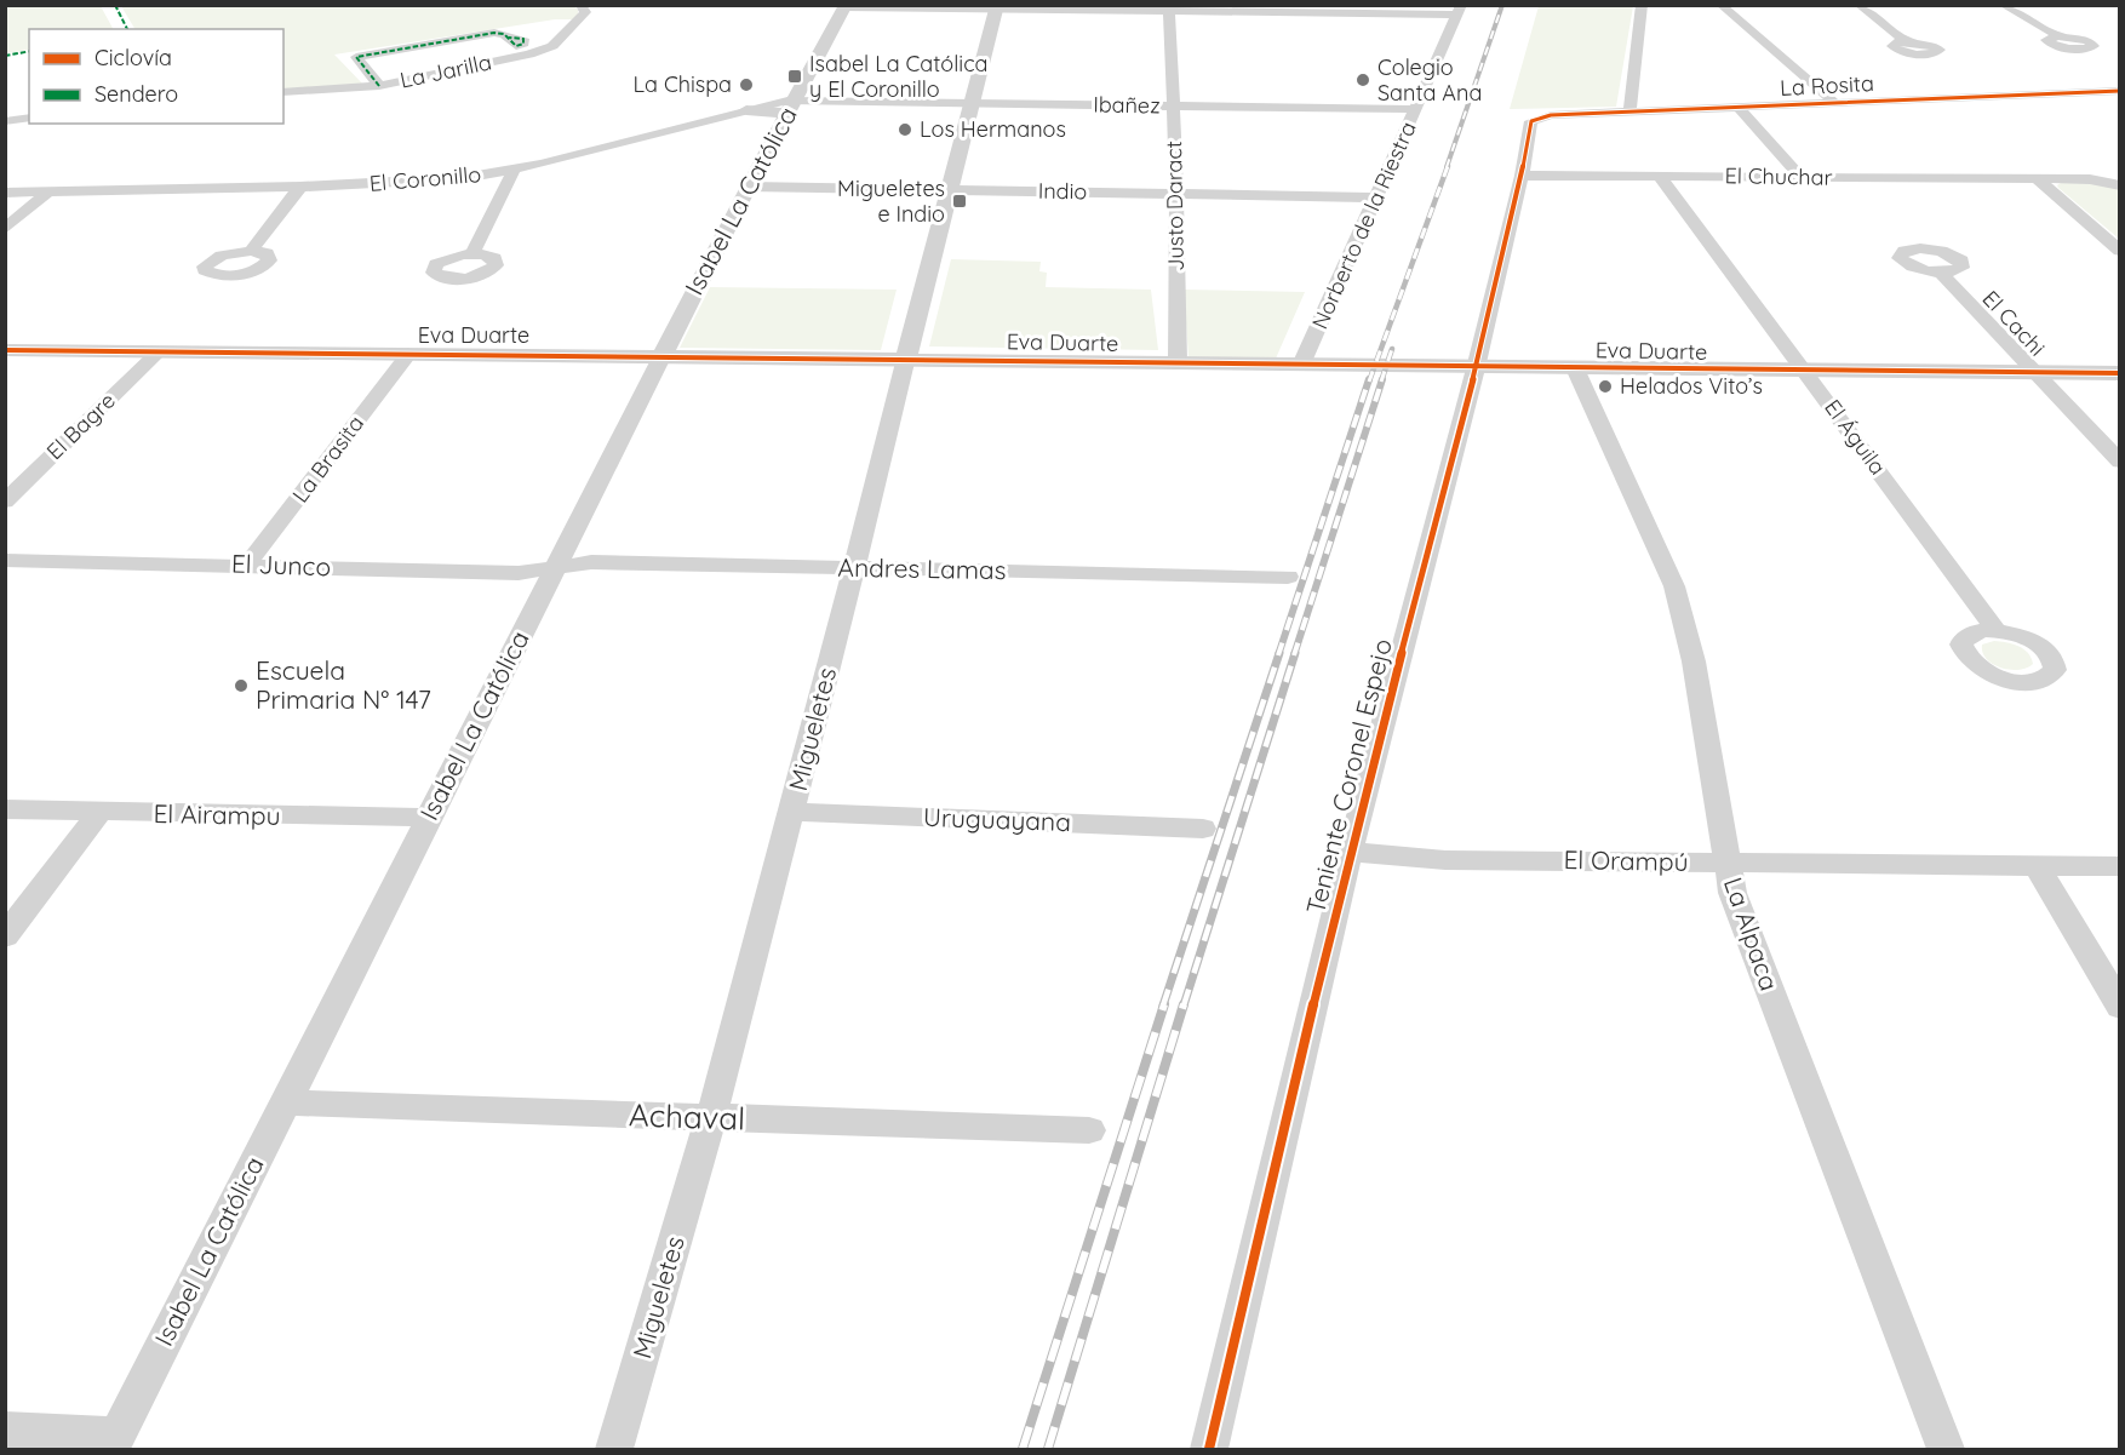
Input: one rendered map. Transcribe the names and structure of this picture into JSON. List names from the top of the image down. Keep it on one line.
{"streets":{"street":["La Jarilla","La Rosita","Ibañez","El Chuchar","El Coronillo","Indio","Isabel La Católica","Justo Daract","Norberto de la Riestra","El Cachi","Eva Duarte","El Bagre","El Águila","La Brasita","El Junco","Andres Lamas","Migueletes","Teniente Coronel Espejo","El Airampu","Uruguayana","El Orampú","La Alpaca","Achaval"]},"crossings":[["La Rosita","Teniente Coronel Espejo"],["Ibañez","Isabel La Católica"],["Ibañez","Justo Daract"],["Ibañez","Norberto de la Riestra"],["Ibañez","Migueletes"],["El Chuchar","El Águila"],["El Chuchar","Teniente Coronel Espejo"],["Indio","Isabel La Católica"],["Indio","Justo Daract"],["Indio","Norberto de la Riestra"],["Indio","Migueletes"],["Isabel La Católica","Eva Duarte"],["Isabel La Católica","El Junco"],["Isabel La Católica","Andres Lamas"],["Isabel La Católica","El Airampu"],["Isabel La Católica","Achaval"],["Justo Daract","Eva Duarte"],["Norberto de la Riestra","Eva Duarte"],["El Cachi","Eva Duarte"],["Eva Duarte","El Bagre"],["Eva Duarte","El Águila"],["Eva Duarte","La Brasita"],["Eva Duarte","Migueletes"],["Eva Duarte","Teniente Coronel Espejo"],["Eva Duarte","La Alpaca"],["La Brasita","El Junco"],["El Junco","Andres Lamas"],["Andres Lamas","Migueletes"],["Migueletes","Uruguayana"],["Migueletes","Achaval"],["Teniente Coronel Espejo","El Orampú"],["El Orampú","La Alpaca"]],"places":{"transit":["Isabel La Católica y El Coronillo","Migueletes e Indio"],"other":["Colegio Santa Ana","La Chispa","Los Hermanos","Helados Vito’s","Escuela Primaria N° 147"]},"legend":["Ciclovía","Sendero"]}
